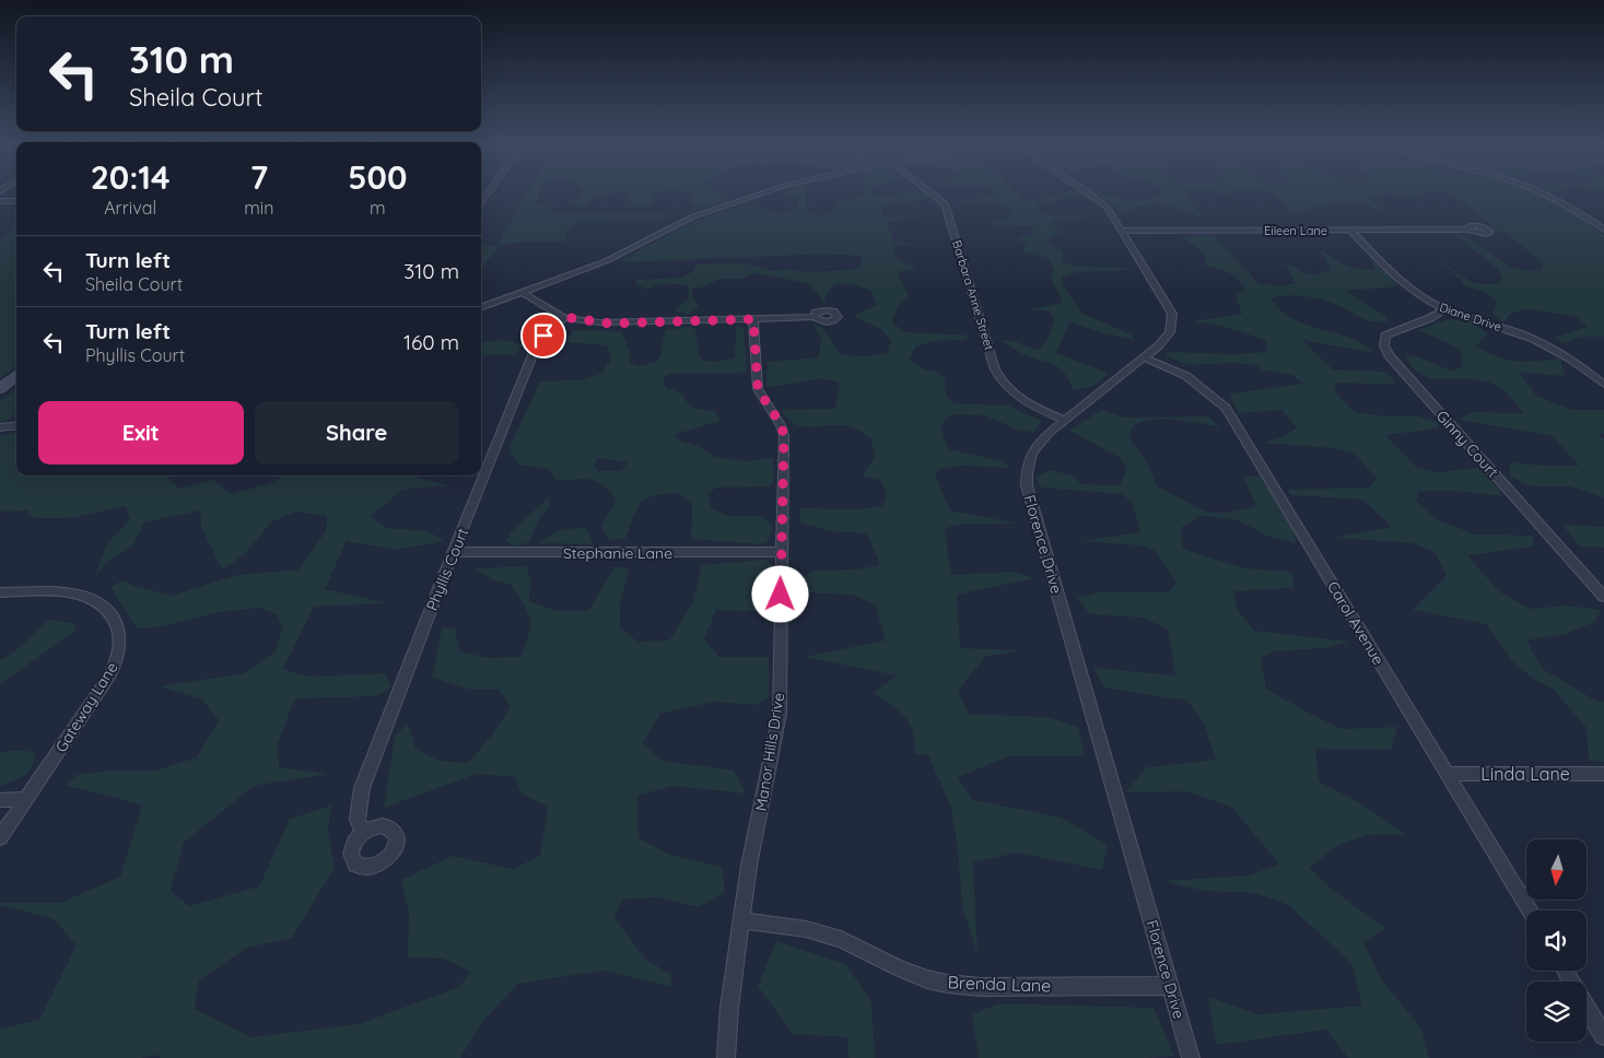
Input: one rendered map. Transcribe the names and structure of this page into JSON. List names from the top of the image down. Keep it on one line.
{"streets":{"street":["Eileen Lane","Barbara Anne Street","Diane Drive","Ginny Court","Florence Drive","Stephanie Lane","Phyllis Court","Carol Avenue","Gateway Lane","Manor Hills Drive","Linda Lane","Brenda Lane"]},"crossings":[["Eileen Lane","Diane Drive"],["Eileen Lane","Florence Drive"],["Barbara Anne Street","Florence Drive"],["Diane Drive","Ginny Court"],["Florence Drive","Carol Avenue"],["Florence Drive","Brenda Lane"],["Stephanie Lane","Phyllis Court"],["Stephanie Lane","Manor Hills Drive"],["Carol Avenue","Linda Lane"],["Manor Hills Drive","Brenda Lane"]],"north":"bottom","page":{"turn":["310 m","Sheila Court"],"eta":["20:14","Arrival","7","min","500","m"],"list":[{"name":"Turn left","note":"Sheila Court","value":"310 m"},{"name":"Turn left","note":"Phyllis Court","value":"160 m"}],"buttons":["Exit","Share"]}}
